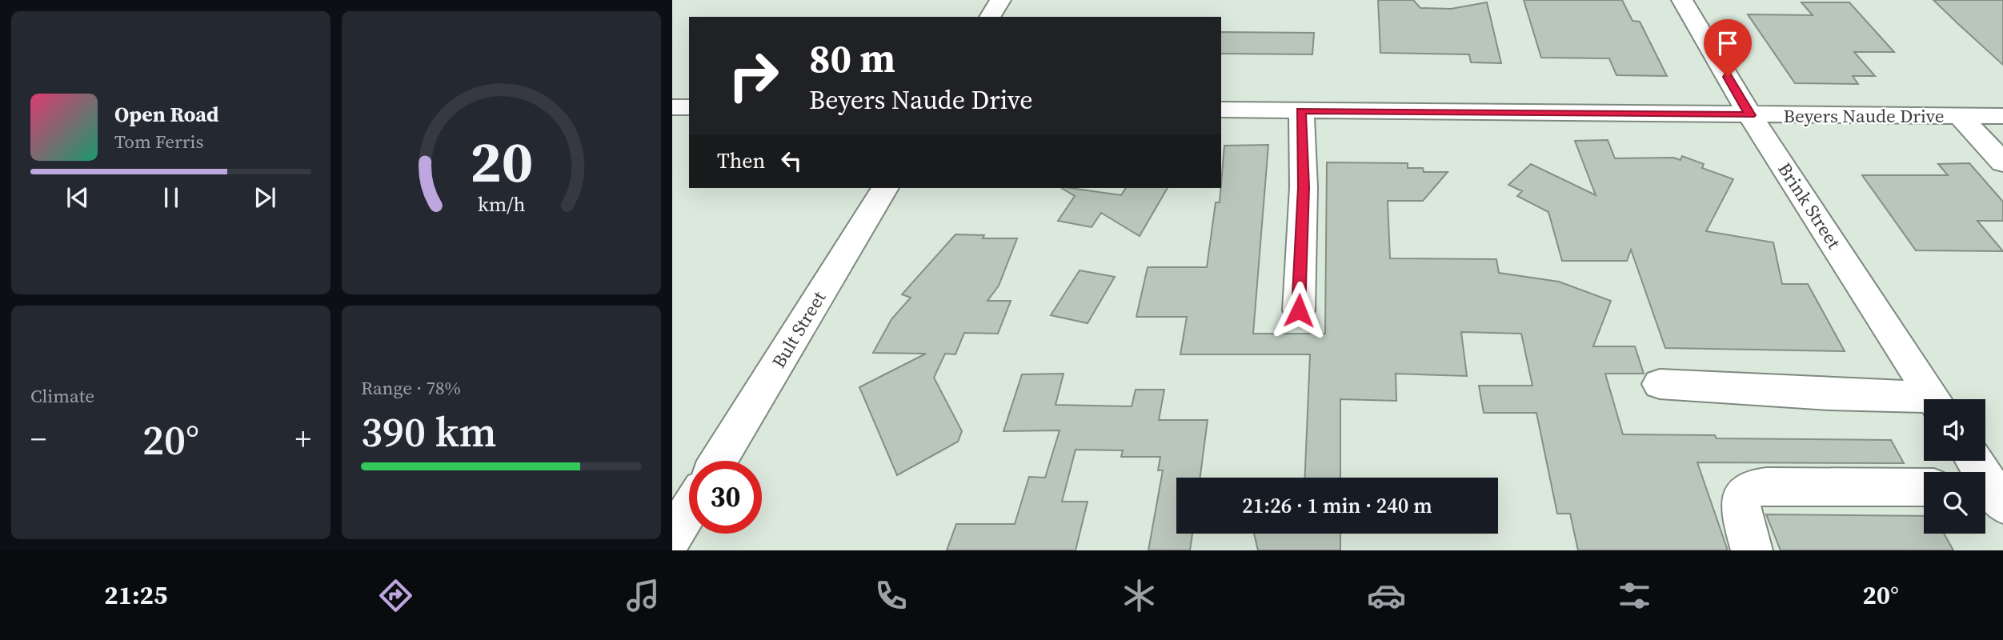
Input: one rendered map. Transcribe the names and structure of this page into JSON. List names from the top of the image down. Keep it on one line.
{"streets":{"street":["Beyers Naude Drive","Brink Street","Bult Street"]},"crossings":[["Beyers Naude Drive","Brink Street"]],"page":{"turn":["80 m","Beyers Naude Drive"],"song":["Open Road","Tom Ferris"],"then":"Then","tile":["Climate",["Range · 78%","390 km"]],"heat":["−","20°","+"],"limit":"30","trip":"21:26 · 1 min · 240 m","tabs":["21:25","20°"],"gauge":["20","km/h"]}}
